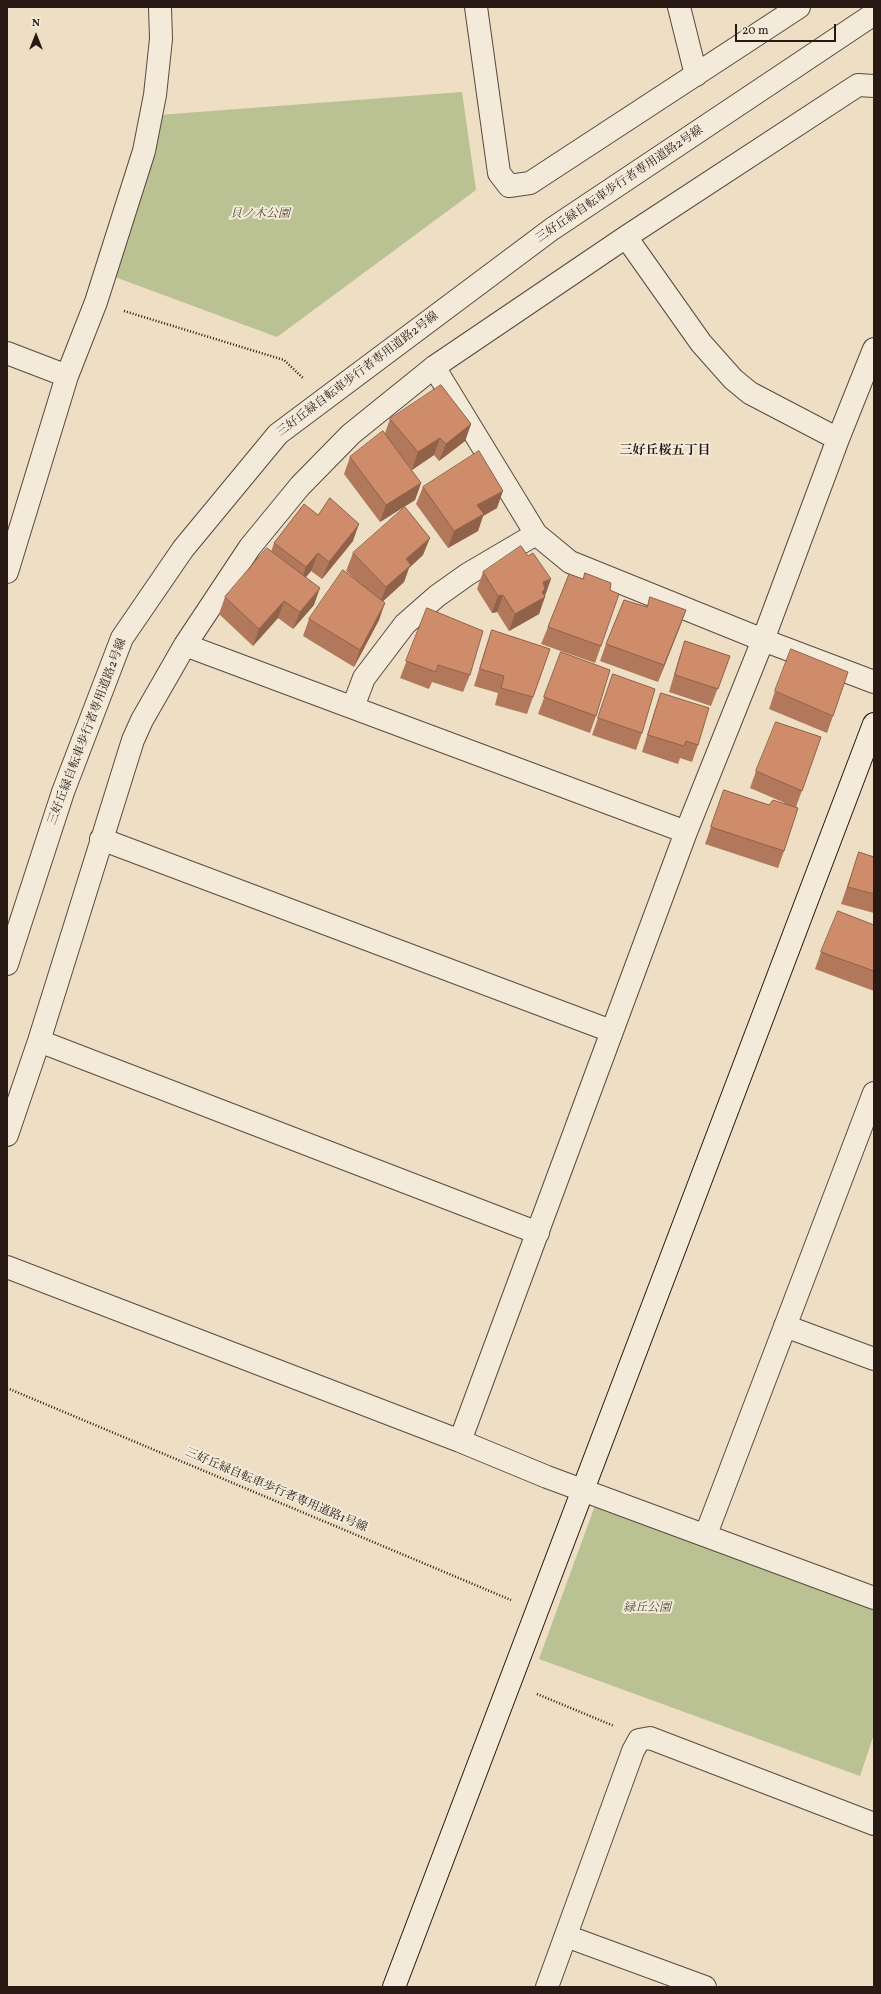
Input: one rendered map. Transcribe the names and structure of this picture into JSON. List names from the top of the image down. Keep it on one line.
{"streets":{"street":["三好丘緑自転車歩行者専用道路2号線"],"path":["三好丘緑自転車歩行者専用道路1号線"]},"districts":["三好丘桜五丁目"],"parks":["貝ノ木公園","緑丘公園"],"scale_bar":"20 m","north":"top"}
